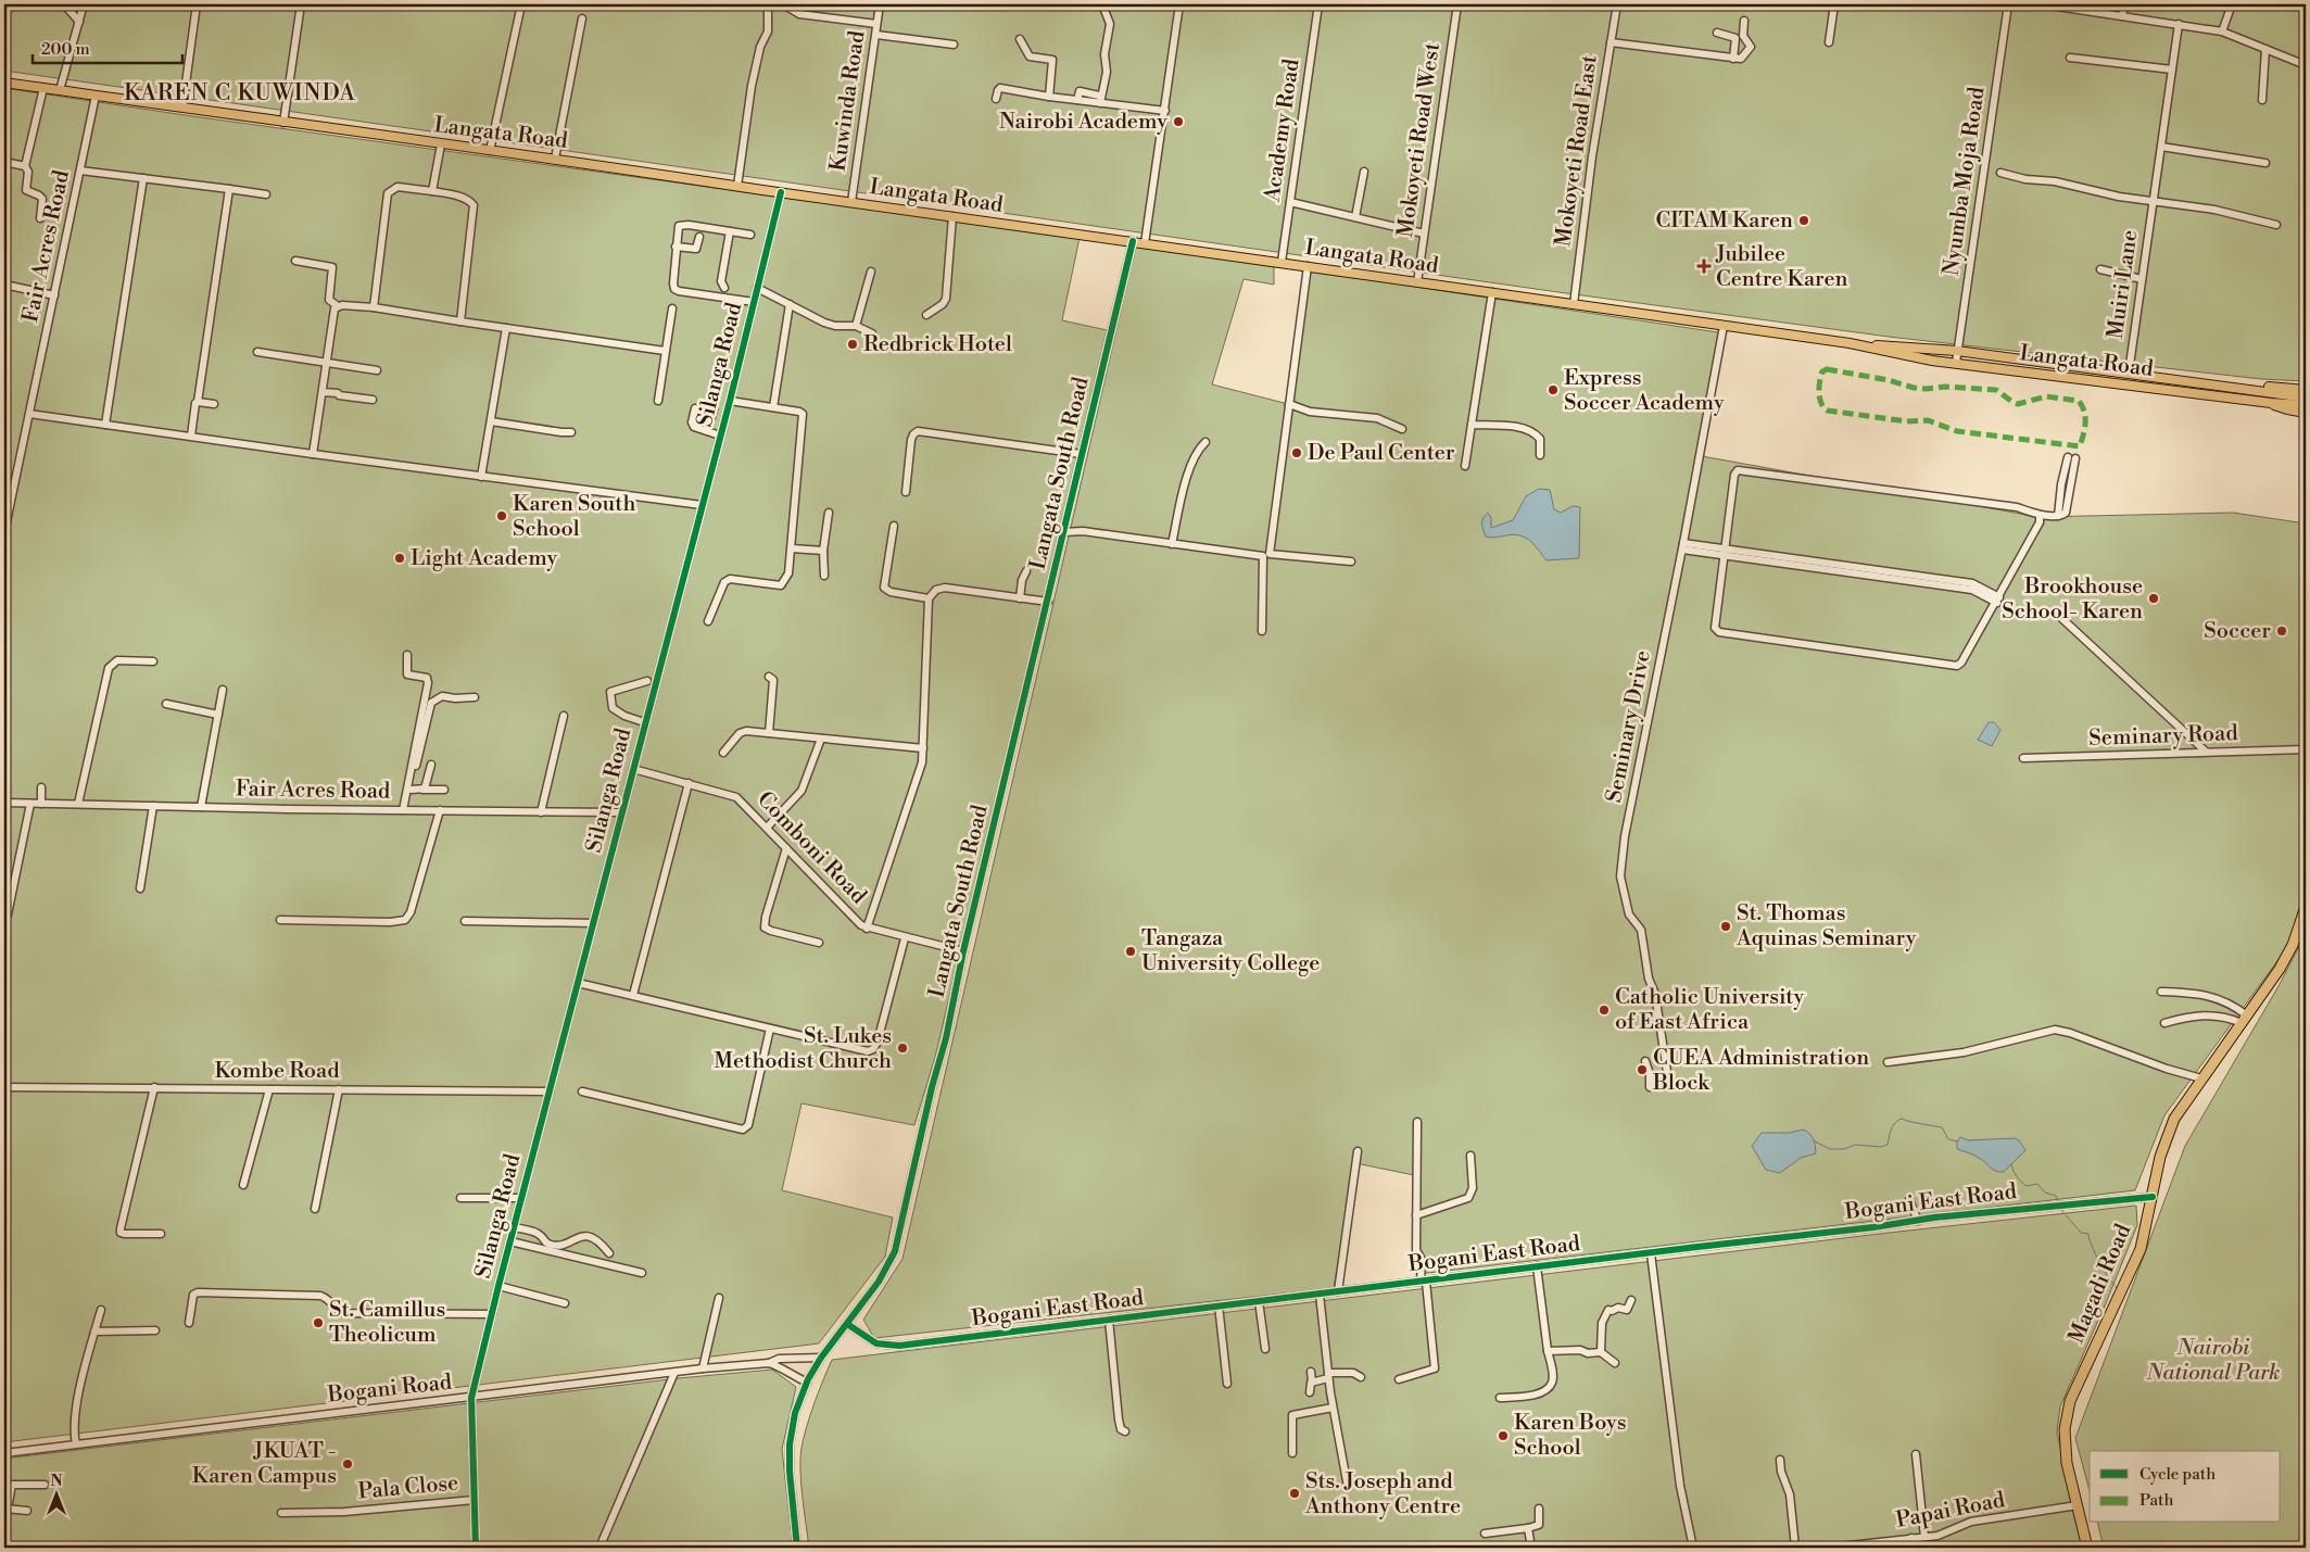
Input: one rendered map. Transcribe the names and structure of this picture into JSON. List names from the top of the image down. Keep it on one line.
{"streets":{"highway":["Magadi Road"],"main road":["Langata Road"],"street":["Kuwinda Road","Academy Road","Mokoyeti Road West","Mokoyeti Road East","Nyumba Moja Road","Fair Acres Road","Muiri Lane","Silanga Road","Langata South Road","Seminary Drive","Seminary Road","Comboni Road","Kombe Road","Bogani East Road","Bogani Road","Pala Close","Papai Road"]},"crossings":[["Kuwinda Road","Langata Road"],["Academy Road","Langata Road"],["Langata Road","Mokoyeti Road West"],["Langata Road","Mokoyeti Road East"],["Langata Road","Nyumba Moja Road"],["Langata Road","Fair Acres Road"],["Langata Road","Muiri Lane"],["Langata Road","Silanga Road"],["Langata Road","Langata South Road"],["Langata Road","Seminary Drive"],["Fair Acres Road","Silanga Road"],["Silanga Road","Comboni Road"],["Silanga Road","Kombe Road"],["Silanga Road","Bogani Road"],["Silanga Road","Pala Close"],["Langata South Road","Comboni Road"],["Langata South Road","Bogani East Road"],["Langata South Road","Bogani Road"],["Bogani East Road","Magadi Road"],["Magadi Road","Papai Road"]],"districts":["KAREN C KUWINDA"],"parks":["Nairobi National Park"],"places":{"other":["Nairobi Academy","CITAM Karen","Redbrick Hotel","Express Soccer Academy","De Paul Center","Karen South School","Light Academy","Brookhouse School- Karen","Soccer","St. Thomas Aquinas Seminary","Tangaza University College","Catholic University of East Africa","St. Lukes Methodist Church","CUEA Administration Block","St. Camillus Theolicum","Karen Boys School","JKUAT - Karen Campus","Sts. Joseph and Anthony Centre"],"health":["Jubilee Centre Karen"]},"legend":["Cycle path","Path"],"scale_bar":"200 m","north":"top"}
